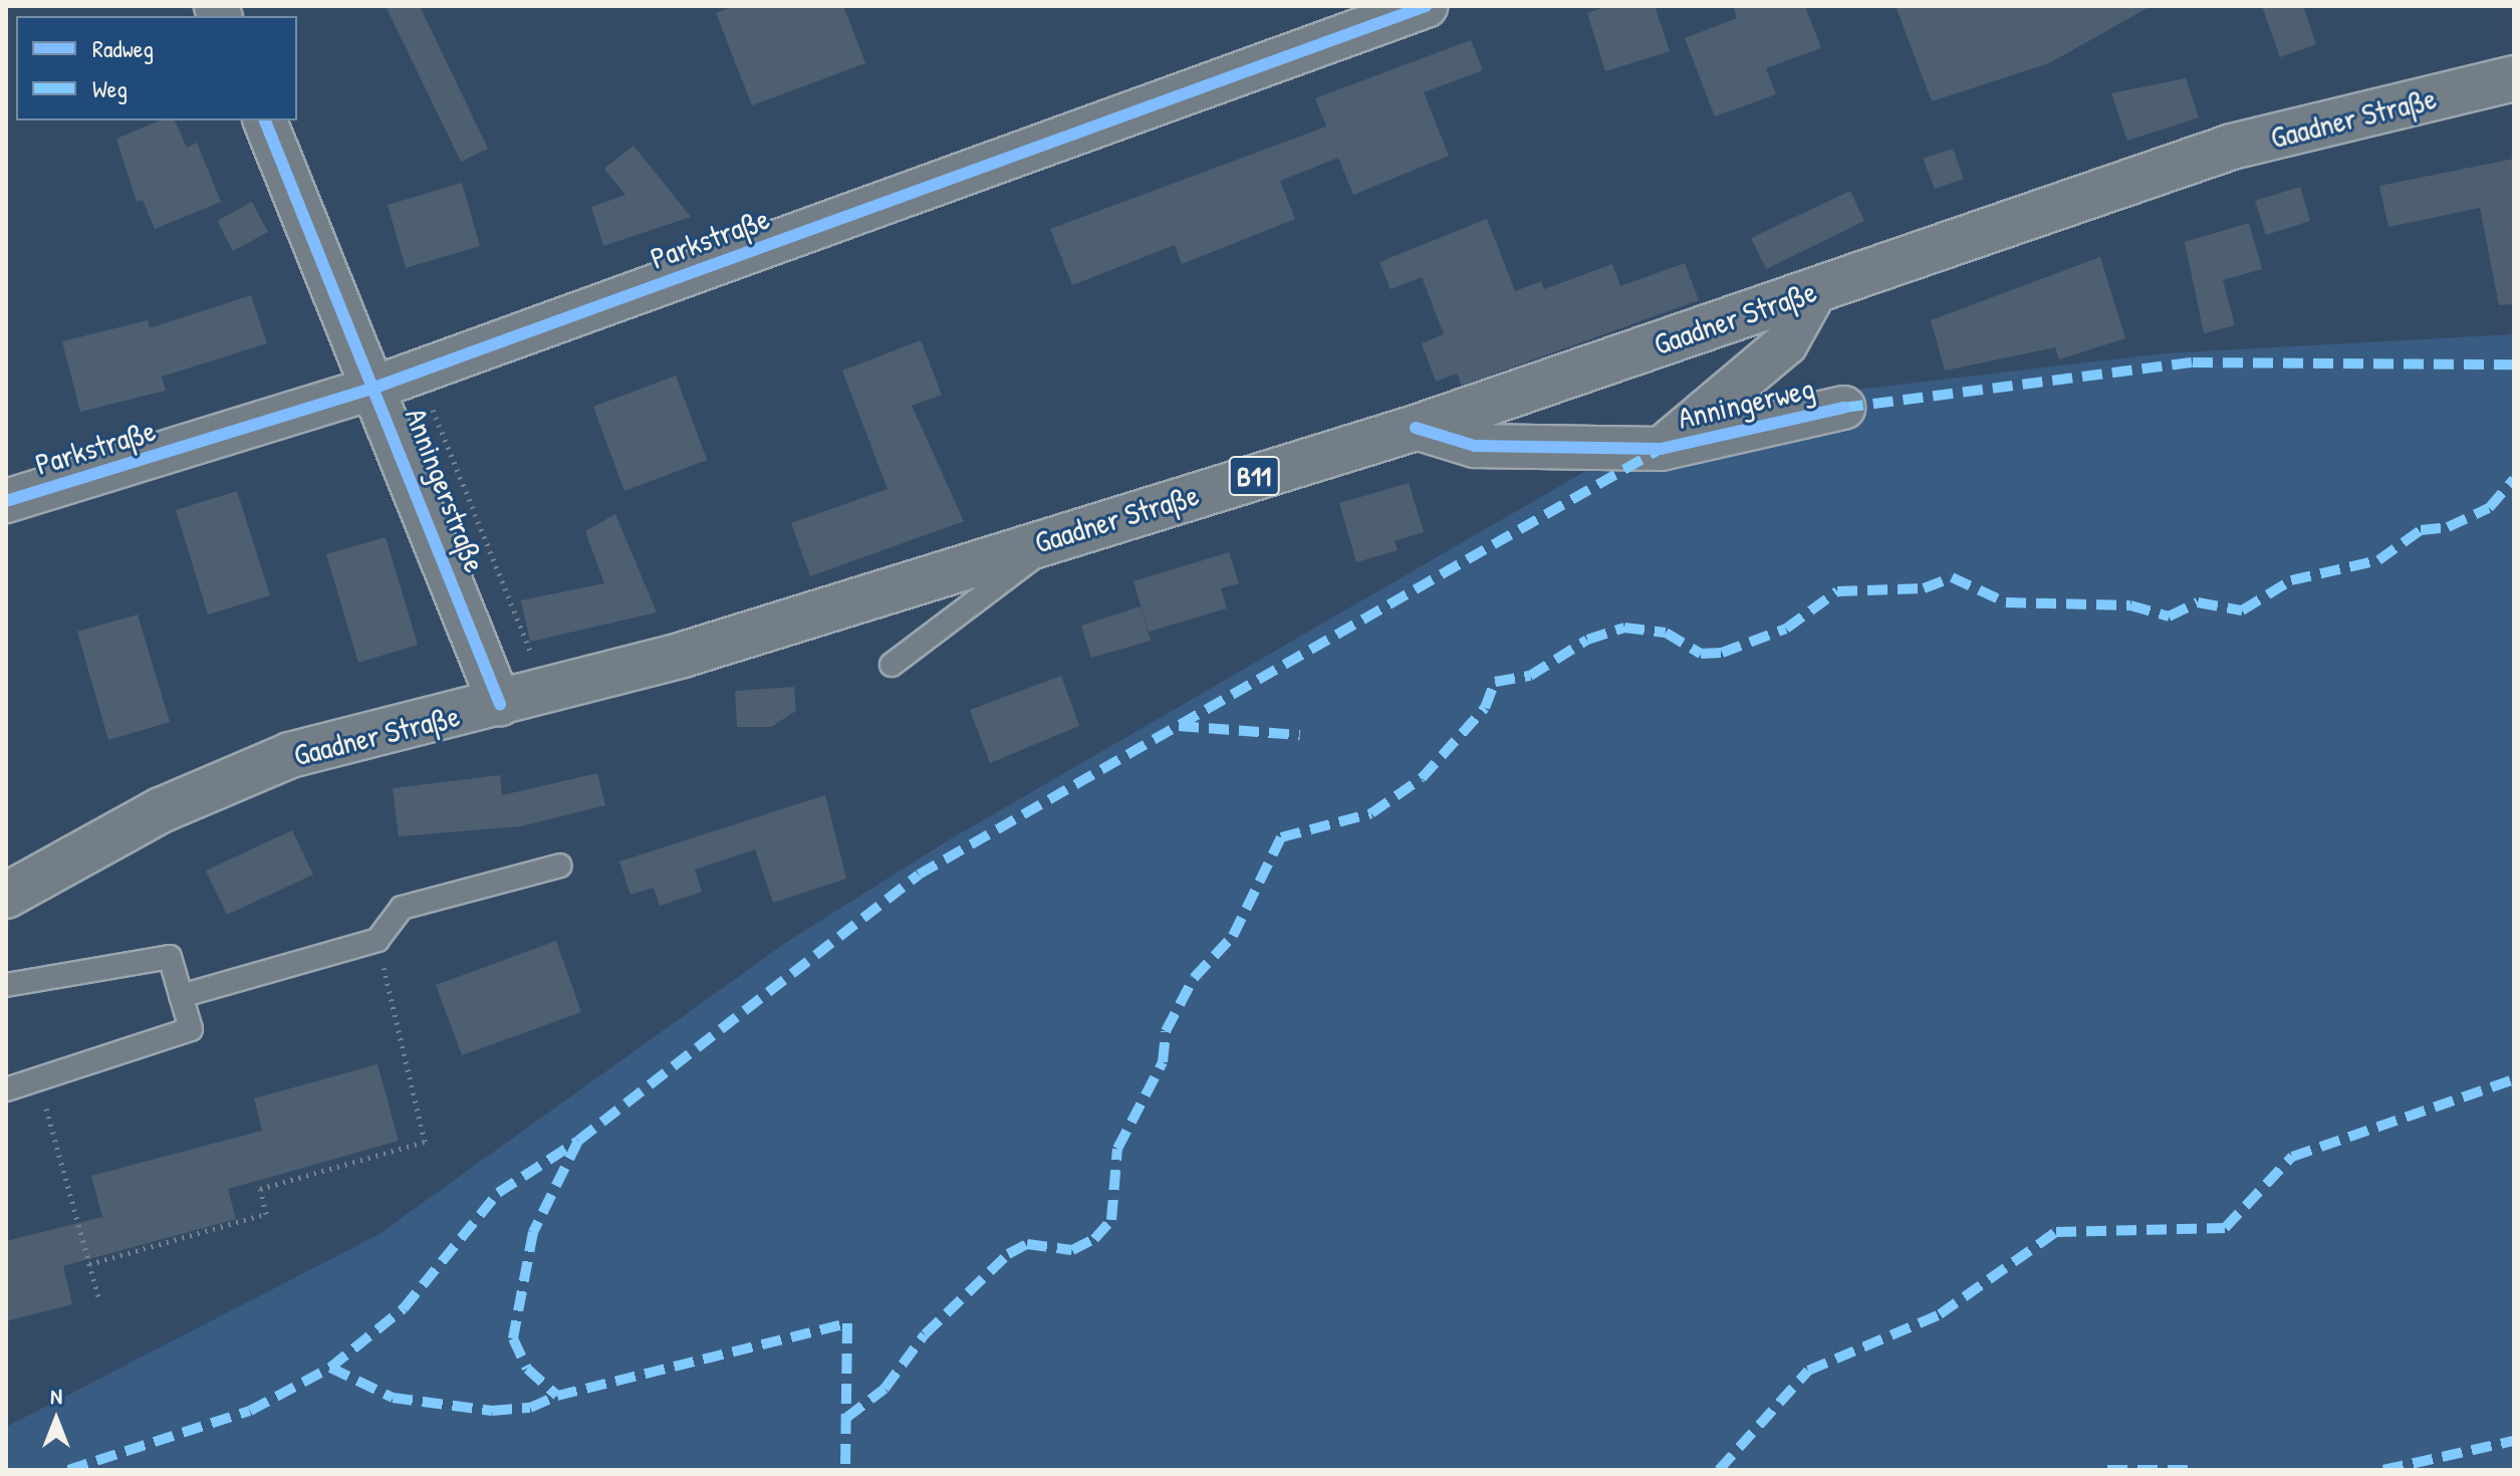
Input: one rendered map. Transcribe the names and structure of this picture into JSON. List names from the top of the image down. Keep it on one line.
{"streets":{"main road":["Gaadner Straße","B11"],"street":["Parkstraße","Anningerweg","Anningerstraße"]},"crossings":[["Gaadner Straße","Anningerweg"],["Gaadner Straße","Anningerstraße"],["Parkstraße","Anningerstraße"]],"legend":["Radweg","Weg"],"north":"top"}
